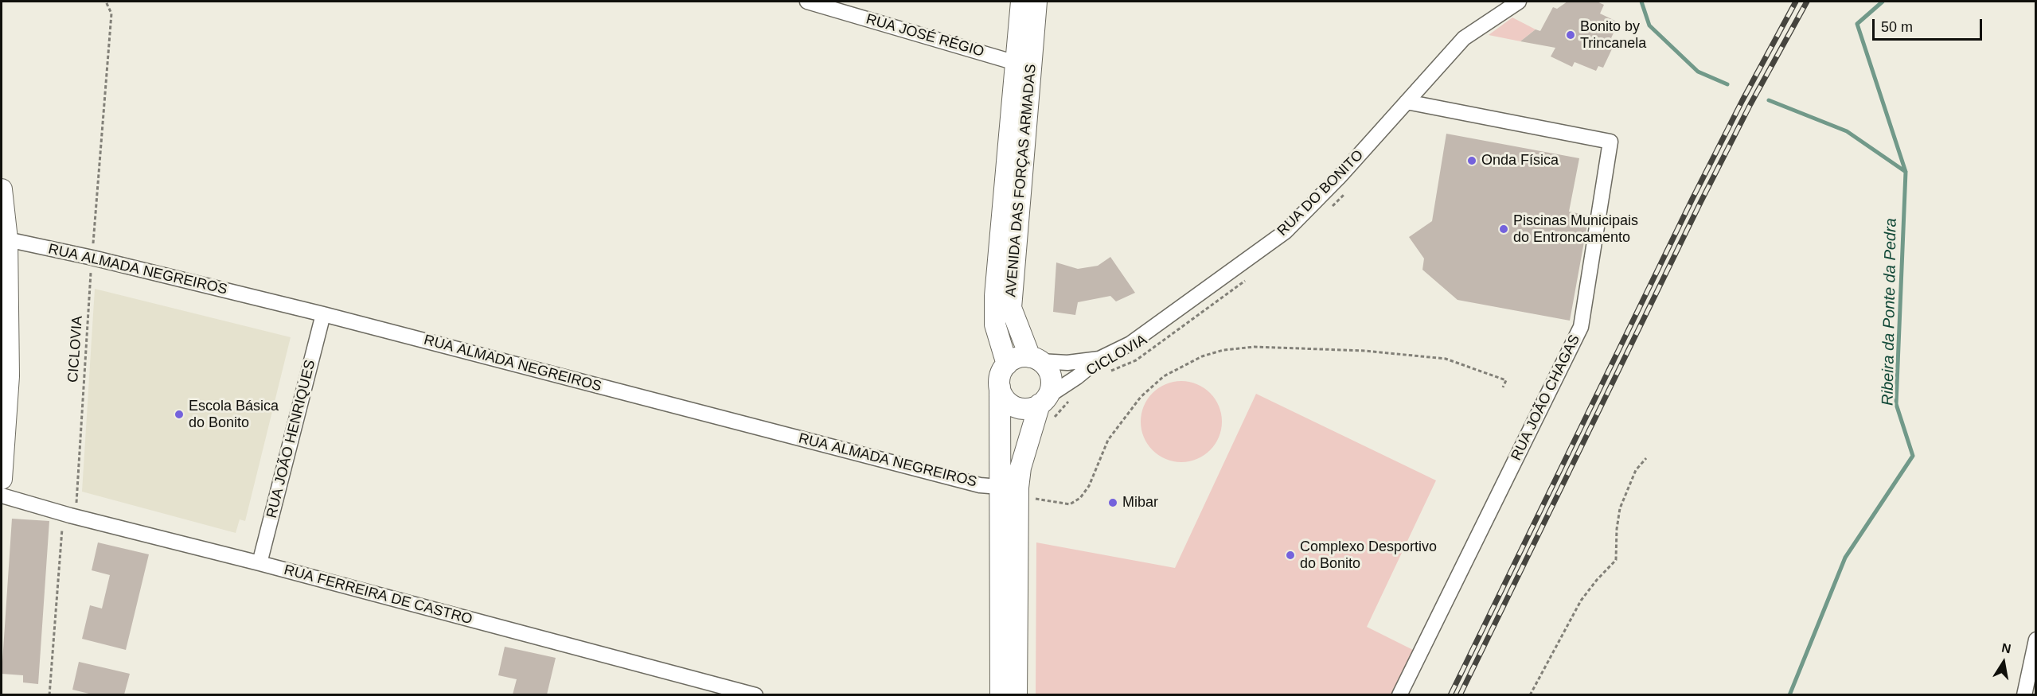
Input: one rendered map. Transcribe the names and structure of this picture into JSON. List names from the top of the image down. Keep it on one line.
{"streets":{"street":["RUA JOSÉ RÉGIO","AVENIDA DAS FORÇAS ARMADAS","RUA DO BONITO","RUA ALMADA NEGREIROS","RUA JOÃO CHAGAS","RUA JOÃO HENRIQUES","RUA FERREIRA DE CASTRO"],"path":["CICLOVIA"]},"crossings":[["RUA JOSÉ RÉGIO","AVENIDA DAS FORÇAS ARMADAS"],["AVENIDA DAS FORÇAS ARMADAS","RUA DO BONITO"],["RUA DO BONITO","RUA JOÃO CHAGAS"],["RUA ALMADA NEGREIROS","CICLOVIA"],["RUA ALMADA NEGREIROS","RUA JOÃO HENRIQUES"],["CICLOVIA","RUA FERREIRA DE CASTRO"],["RUA JOÃO HENRIQUES","RUA FERREIRA DE CASTRO"]],"water":["Ribeira da Ponte da Pedra"],"places":["Bonito by Trincanela","Onda Física","Piscinas Municipais do Entroncamento","Escola Básica do Bonito","Mibar","Complexo Desportivo do Bonito"],"scale_bar":"50 m","north":"top"}
